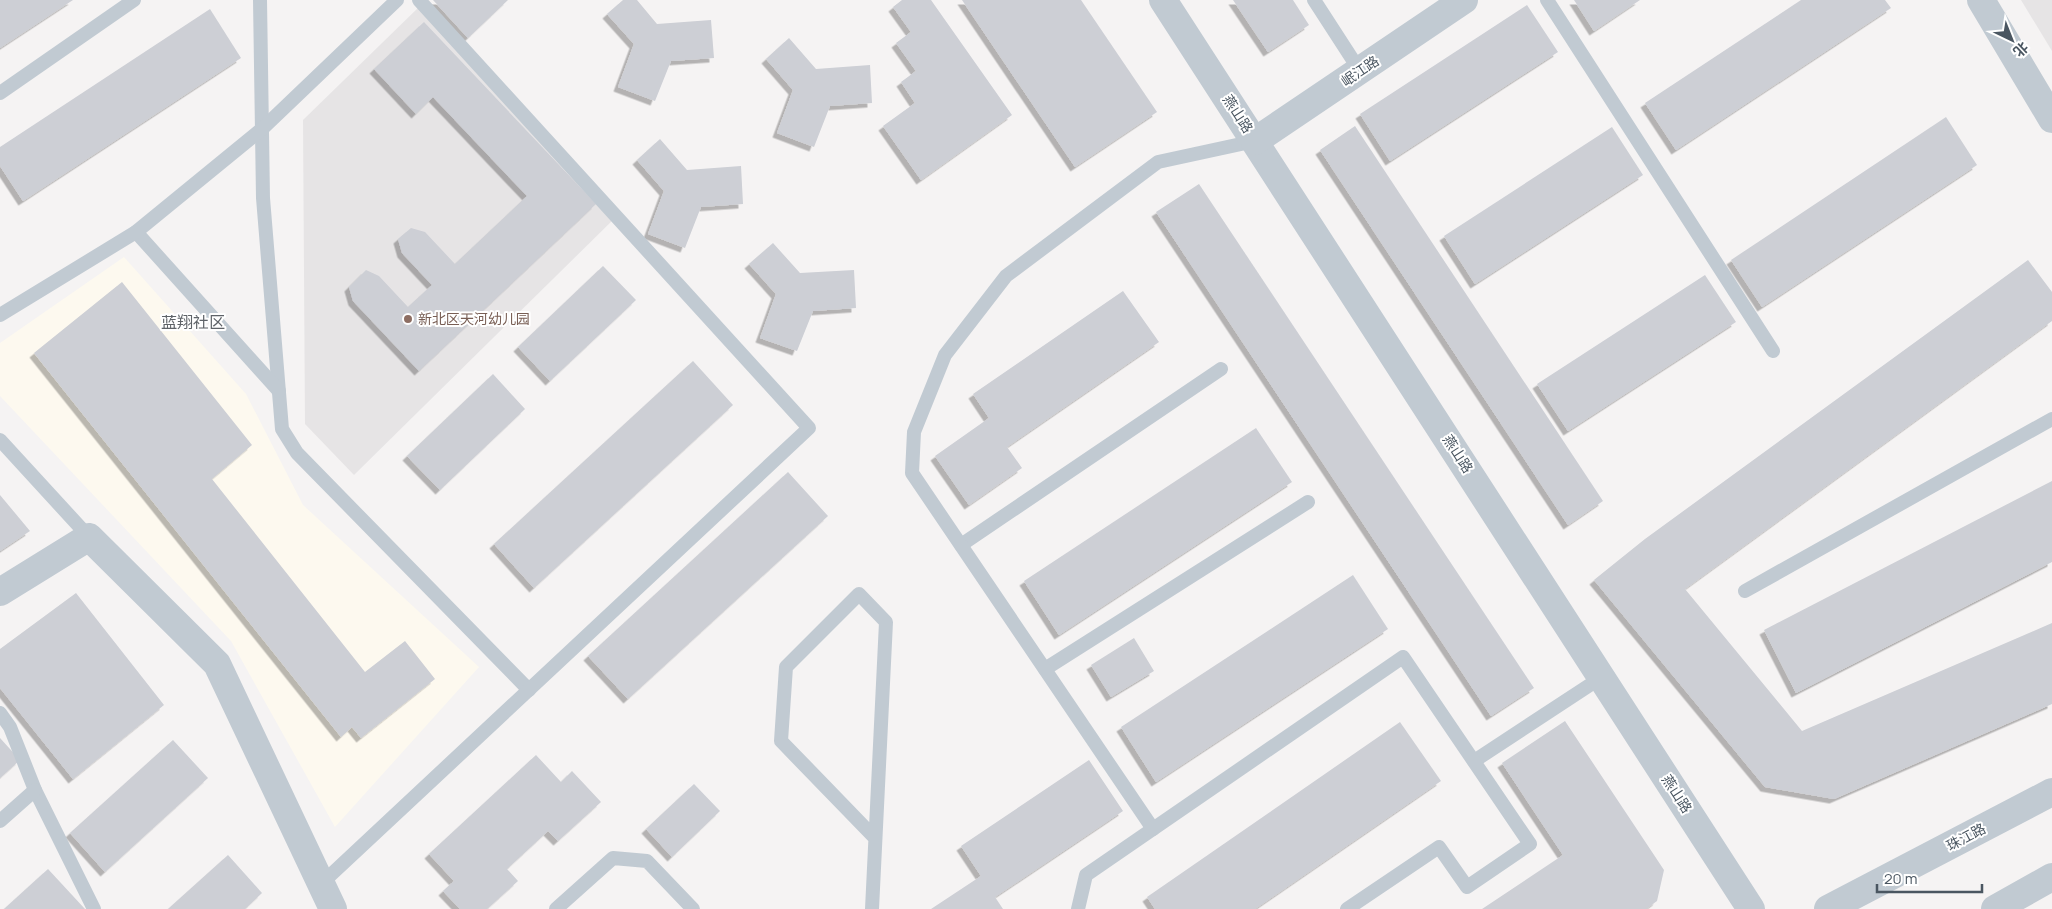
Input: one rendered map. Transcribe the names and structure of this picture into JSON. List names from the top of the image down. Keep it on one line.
{"streets":{"street":["岷江路","燕山路","珠江路"]},"crossings":[["岷江路","燕山路"]],"districts":["蓝翔社区"],"places":["新北区天河幼儿园"],"scale_bar":"20 m","north":"bottom right"}
